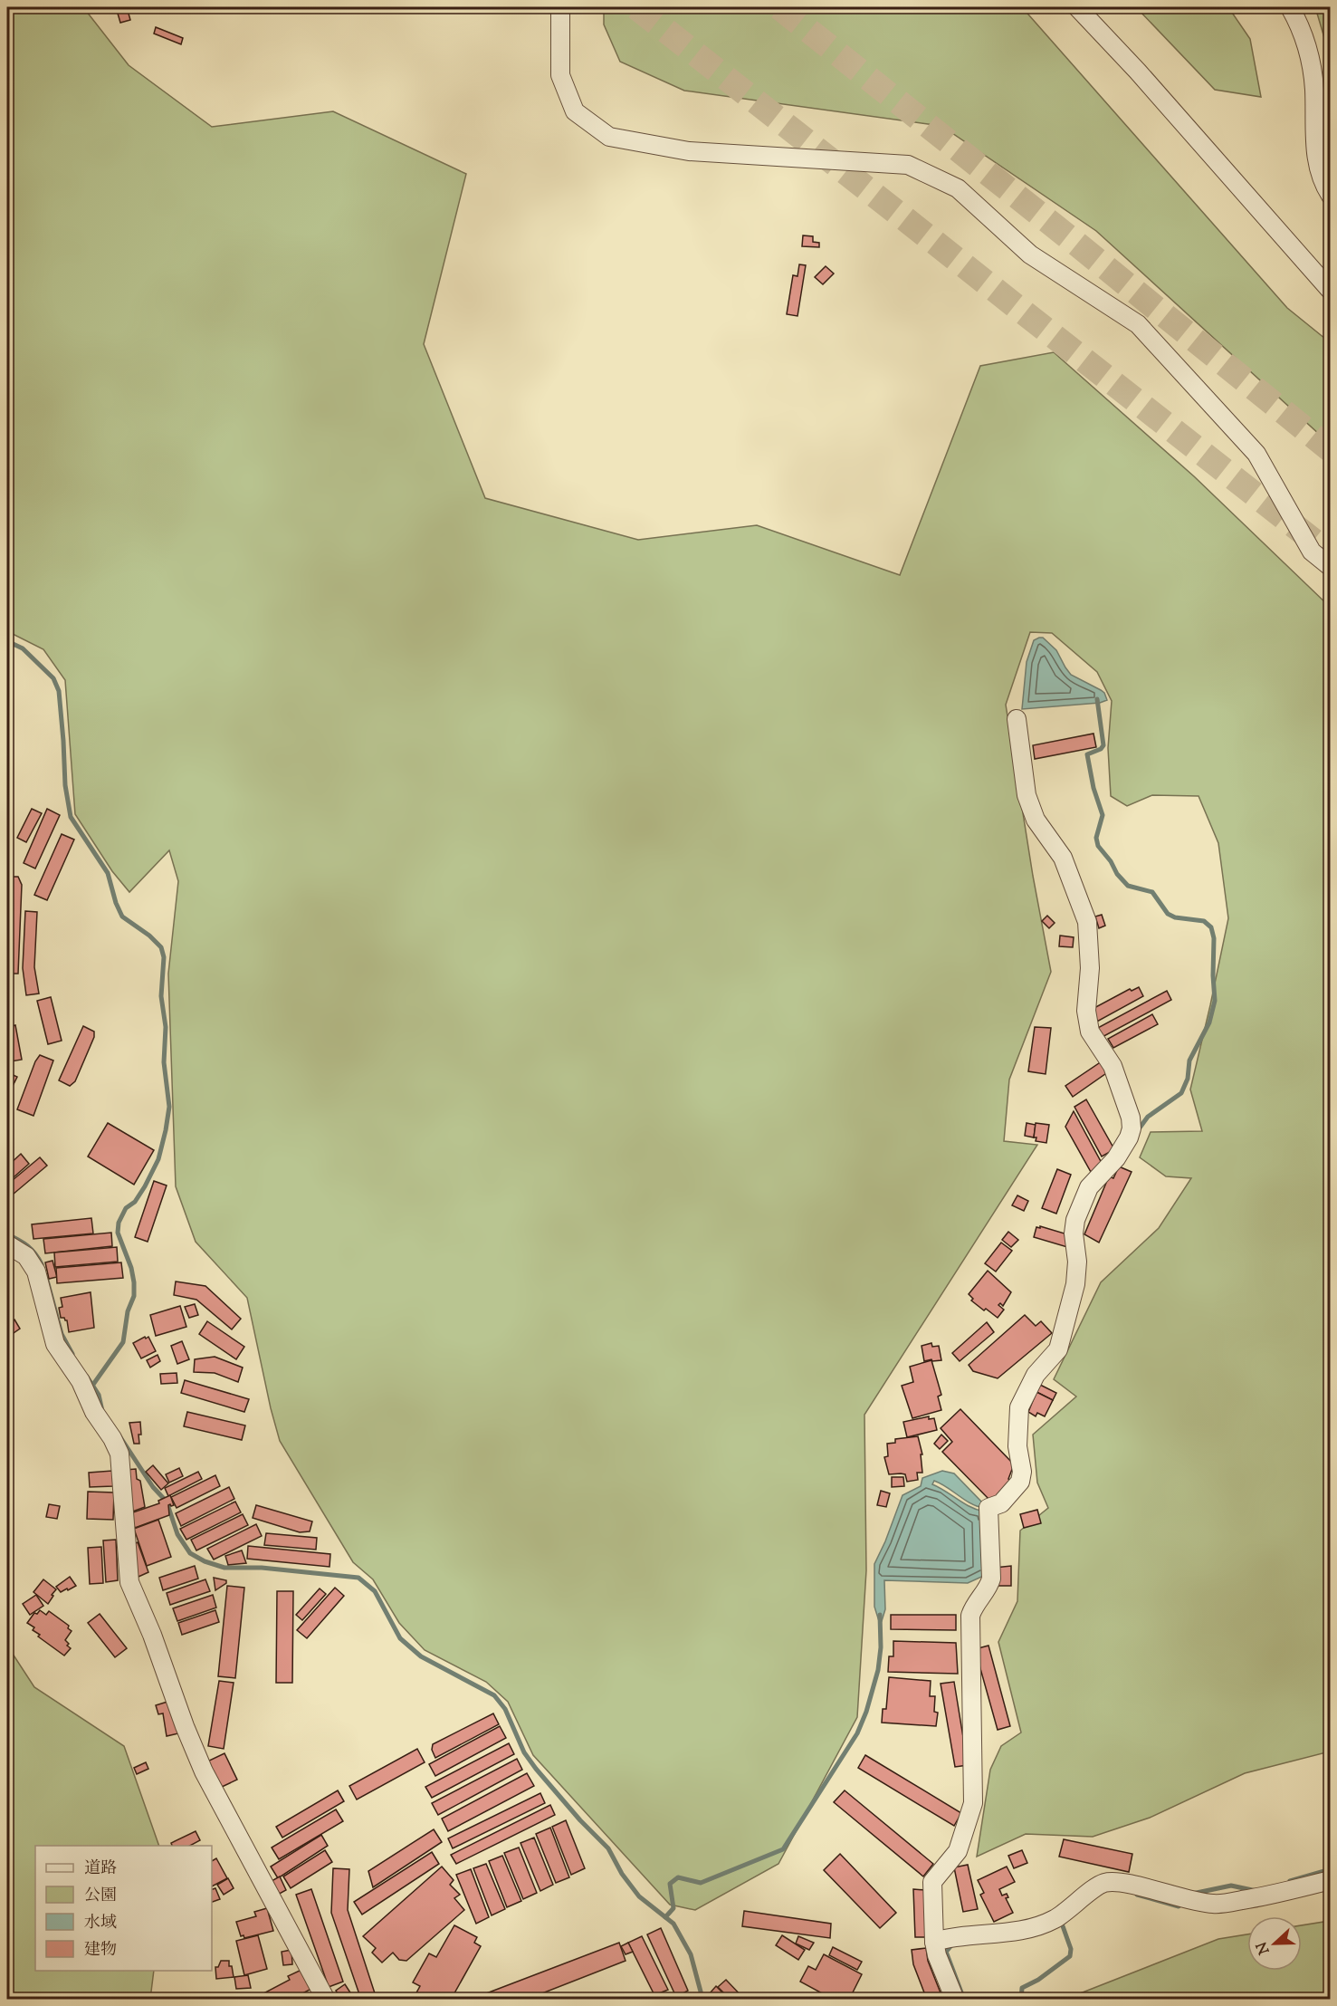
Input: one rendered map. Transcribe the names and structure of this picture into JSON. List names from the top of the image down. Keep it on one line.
{"legend":["道路","公園","水域","建物"],"north":"left"}
